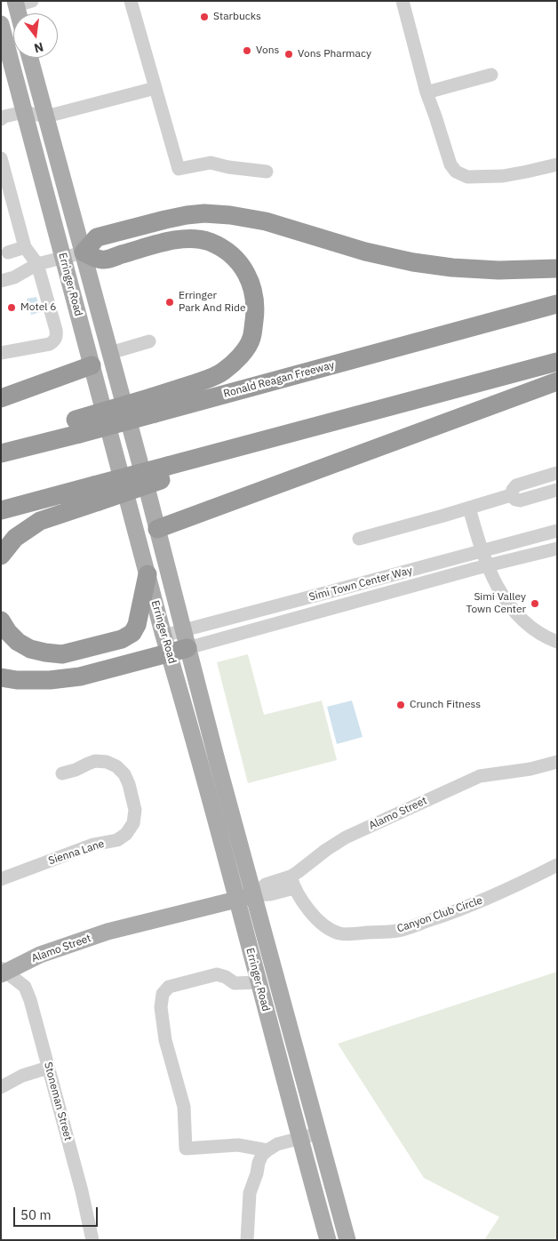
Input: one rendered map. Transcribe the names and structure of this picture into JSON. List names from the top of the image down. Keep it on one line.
{"streets":{"highway":["Ronald Reagan Freeway"],"main road":["Erringer Road","Alamo Street"],"street":["Simi Town Center Way","Sienna Lane","Canyon Club Circle","Stoneman Street"]},"crossings":[["Erringer Road","Simi Town Center Way"],["Erringer Road","Alamo Street"],["Alamo Street","Canyon Club Circle"],["Alamo Street","Stoneman Street"]],"places":["Starbucks","Vons","Vons Pharmacy","Erringer Park And Ride","Motel 6","Simi Valley Town Center","Crunch Fitness"],"scale_bar":"50 m","north":"bottom"}
